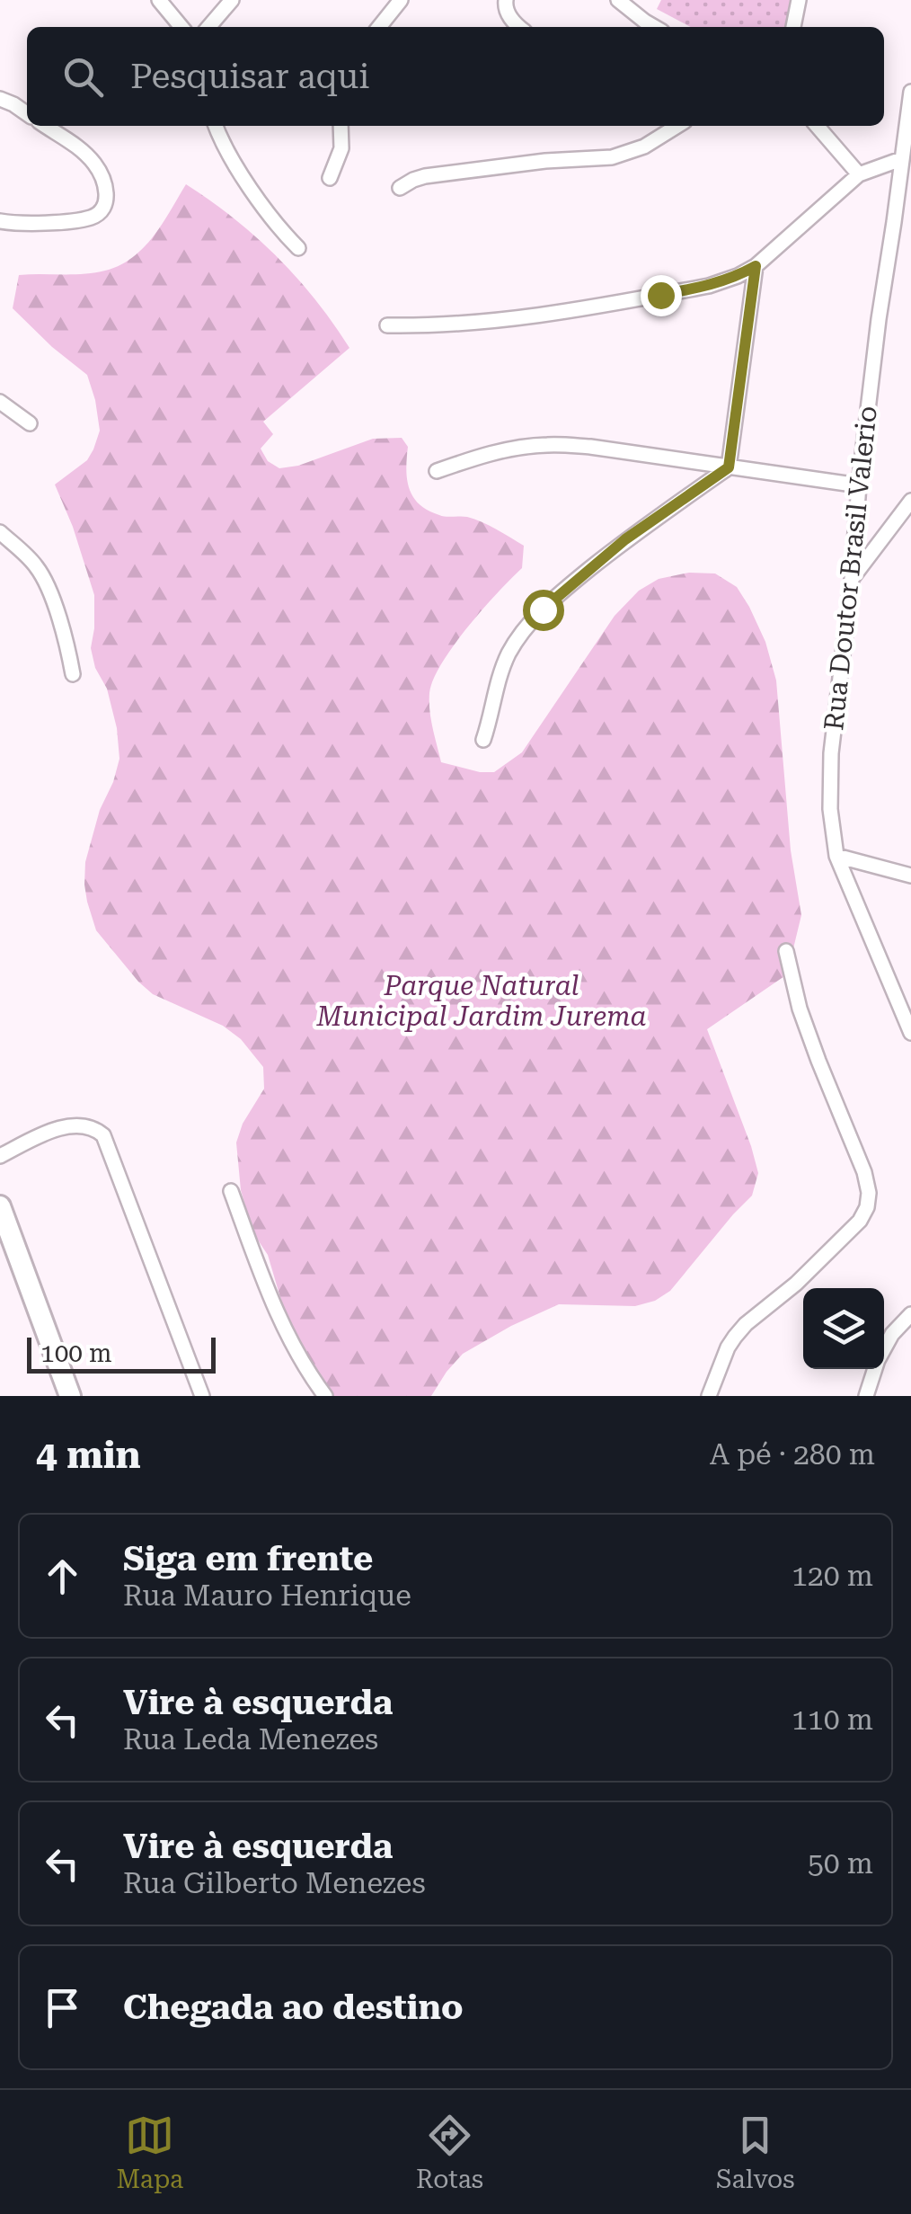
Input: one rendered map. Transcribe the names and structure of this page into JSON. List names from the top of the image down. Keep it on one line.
{"streets":{"street":["Rua Doutor Brasil Valerio"]},"parks":["Parque Natural Municipal Jardim Jurema"],"scale_bar":"100 m","page":{"search":"Pesquisar aqui","scale":"100 m","heading":["4 min","A pé · 280 m"],"list":[["Siga em frente","Rua Mauro Henrique","120 m"],["Vire à esquerda","Rua Leda Menezes","110 m"],["Vire à esquerda","Rua Gilberto Menezes","50 m"],"Chegada ao destino"],"nav":["Mapa","Rotas","Salvos"]}}
